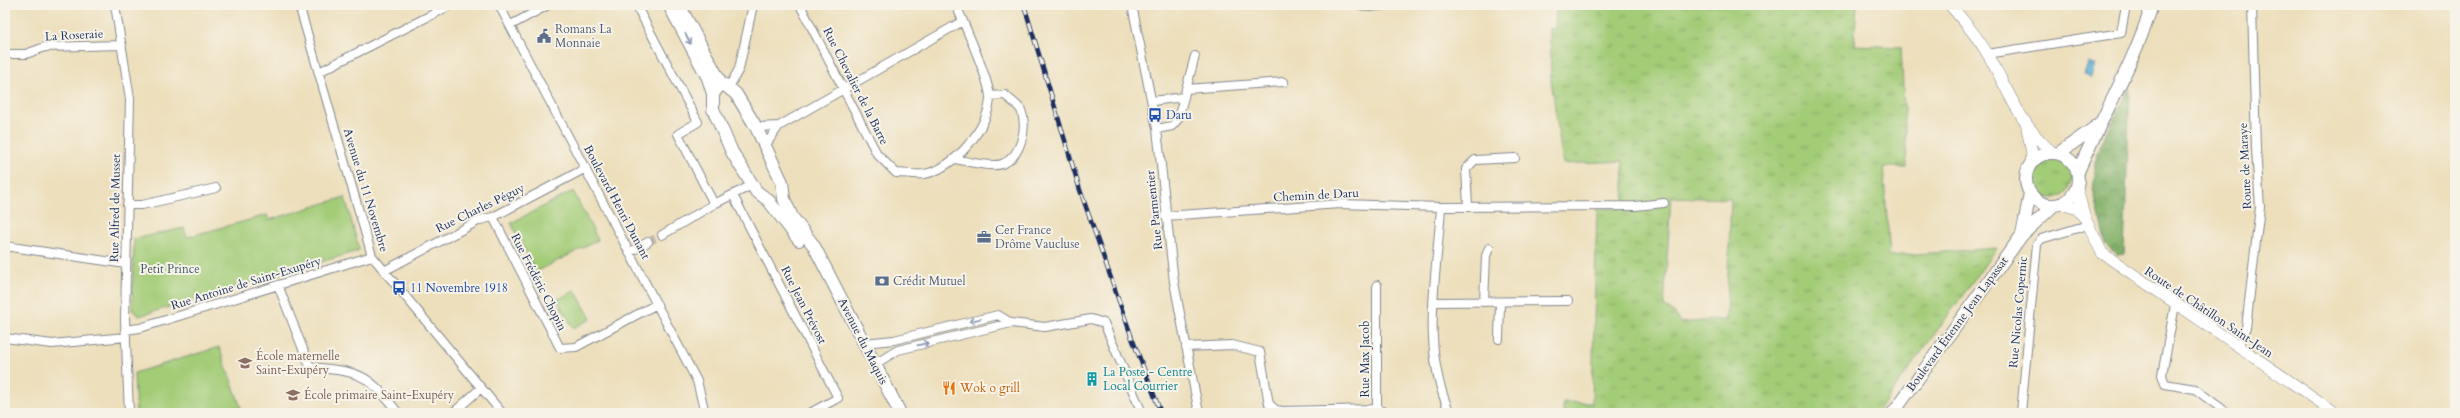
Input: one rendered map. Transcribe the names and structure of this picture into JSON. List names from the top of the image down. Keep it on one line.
{"streets":{"main road":["Boulevard Étienne Jean Lapassat","Avenue du Maquis"],"street":["La Roseraie","Rue Chevalier de la Barre","Route de Maraye","Avenue du 11 Novembre","Chemin de Daru","Boulevard Henri Dunant","Rue Alfred de Musset","Rue Charles Péguy","Rue Parmentier","Rue Frédéric Chopin","Rue Antoine de Saint-Exupéry","Rue Jean Prévost","Rue Nicolas Copernic","Route de Châtillon Saint-Jean","Rue Max Jacob"]},"crossings":[["La Roseraie","Rue Alfred de Musset"],["Route de Maraye","Route de Châtillon Saint-Jean"],["Avenue du 11 Novembre","Rue Charles Péguy"],["Avenue du 11 Novembre","Rue Antoine de Saint-Exupéry"],["Chemin de Daru","Rue Parmentier"],["Boulevard Henri Dunant","Rue Charles Péguy"],["Boulevard Henri Dunant","Rue Frédéric Chopin"],["Rue Alfred de Musset","Rue Antoine de Saint-Exupéry"],["Rue Charles Péguy","Rue Frédéric Chopin"],["Rue Parmentier","Rue Max Jacob"],["Rue Nicolas Copernic","Route de Châtillon Saint-Jean"],["Route de Châtillon Saint-Jean","Boulevard Étienne Jean Lapassat"]],"parks":["Petit Prince"],"places":{"public building":["Romans La Monnaie"],"bus stop":["Daru","11 Novembre 1918"],"office":["Cer France Drôme Vaucluse"],"bank":["Crédit Mutuel"],"school or university":["École maternelle Saint-Exupéry","École primaire Saint-Exupéry"],"building":["La Poste - Centre Local Courrier"],"restaurant":["Wok o grill"]}}
